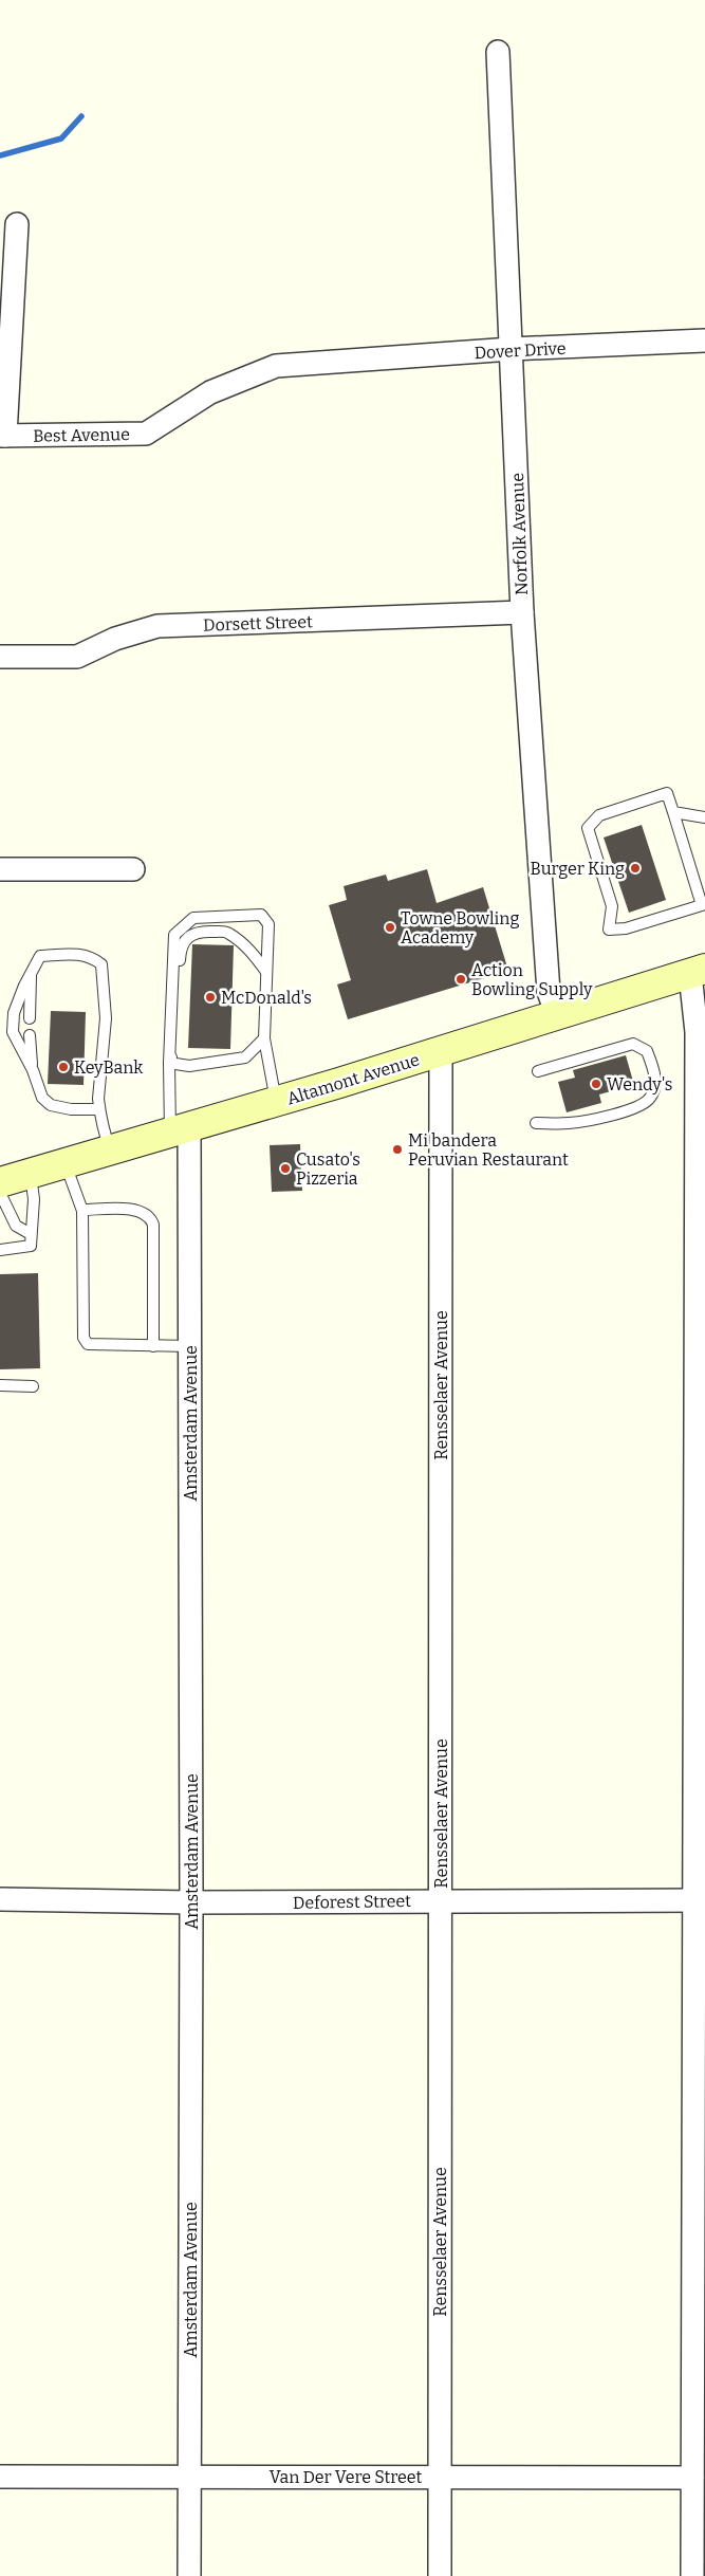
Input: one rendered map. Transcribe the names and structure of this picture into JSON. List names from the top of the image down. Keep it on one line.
{"streets":{"main road":["Altamont Avenue"],"street":["Dover Drive","Best Avenue","Norfolk Avenue","Dorsett Street","Rensselaer Avenue","Amsterdam Avenue","Deforest Street","Van Der Vere Street"]},"crossings":[["Dover Drive","Best Avenue"],["Dover Drive","Norfolk Avenue"],["Norfolk Avenue","Dorsett Street"],["Norfolk Avenue","Altamont Avenue"],["Altamont Avenue","Rensselaer Avenue"],["Altamont Avenue","Amsterdam Avenue"],["Rensselaer Avenue","Deforest Street"],["Rensselaer Avenue","Van Der Vere Street"],["Amsterdam Avenue","Deforest Street"],["Amsterdam Avenue","Van Der Vere Street"]],"places":["Burger King","Towne Bowling Academy","Action Bowling Supply","McDonald's","KeyBank","Wendy's","Mi bandera Peruvian Restaurant","Cusato's Pizzeria"]}
